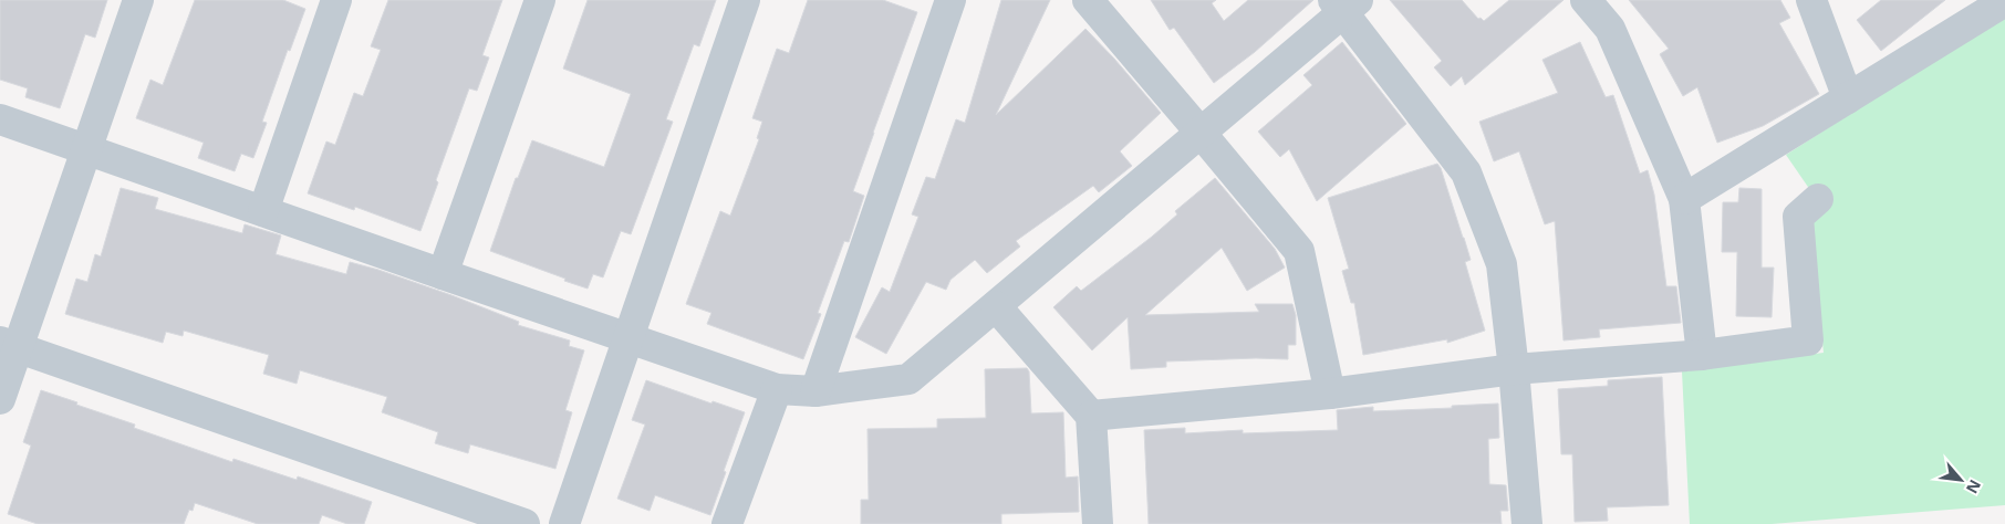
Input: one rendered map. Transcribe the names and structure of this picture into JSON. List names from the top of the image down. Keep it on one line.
{"north":"bottom right"}
